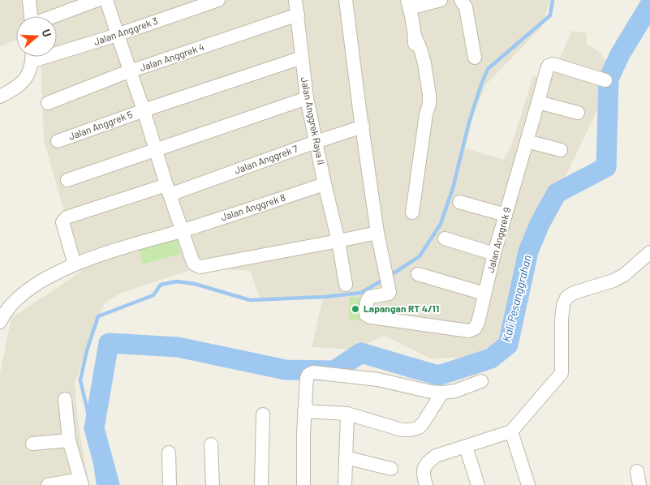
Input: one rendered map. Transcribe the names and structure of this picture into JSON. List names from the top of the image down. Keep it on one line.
{"streets":{"street":["Jalan Anggrek 3","Jalan Anggrek 4","Jalan Anggrek Raya II","Jalan Anggrek 5","Jalan Anggrek 7","Jalan Anggrek 8","Jalan Anggrek 9"]},"crossings":[["Jalan Anggrek 4","Jalan Anggrek Raya II"],["Jalan Anggrek Raya II","Jalan Anggrek 5"],["Jalan Anggrek Raya II","Jalan Anggrek 7"],["Jalan Anggrek Raya II","Jalan Anggrek 8"],["Jalan Anggrek 7","Jalan Anggrek 8"]],"water":["Kali Pesanggrahan"],"places":["Lapangan RT 4/11"],"north":"right"}
